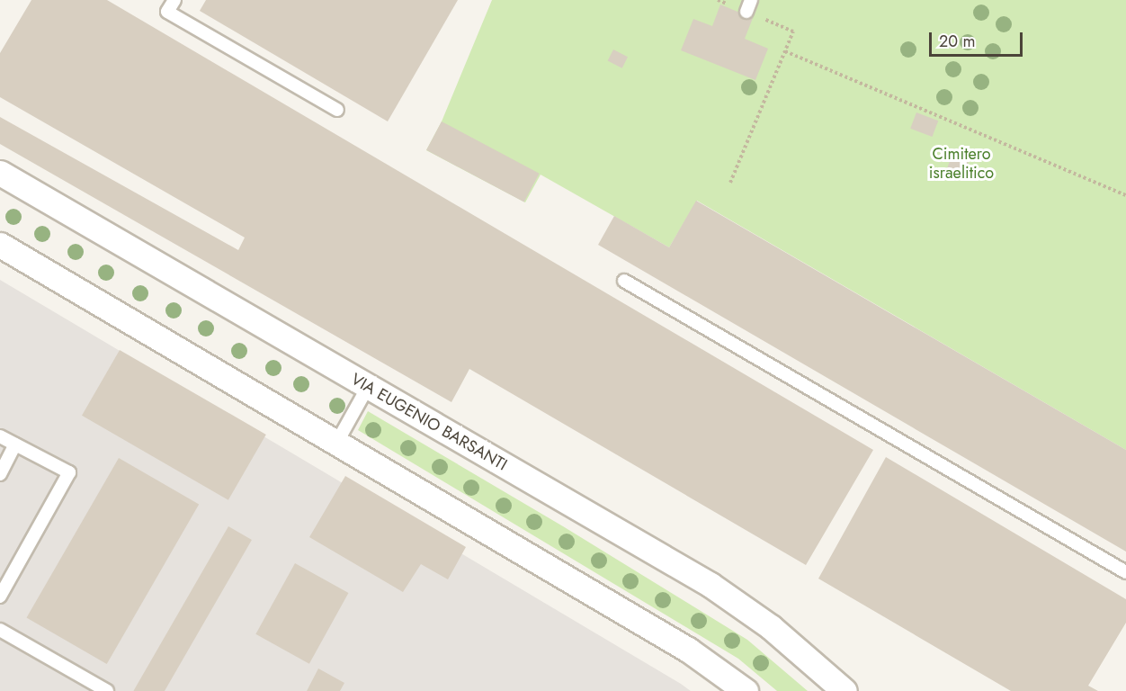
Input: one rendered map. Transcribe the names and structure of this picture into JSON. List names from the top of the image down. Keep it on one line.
{"streets":{"street":["VIA EUGENIO BARSANTI"]},"parks":["Cimitero israelitico"],"scale_bar":"20 m"}
